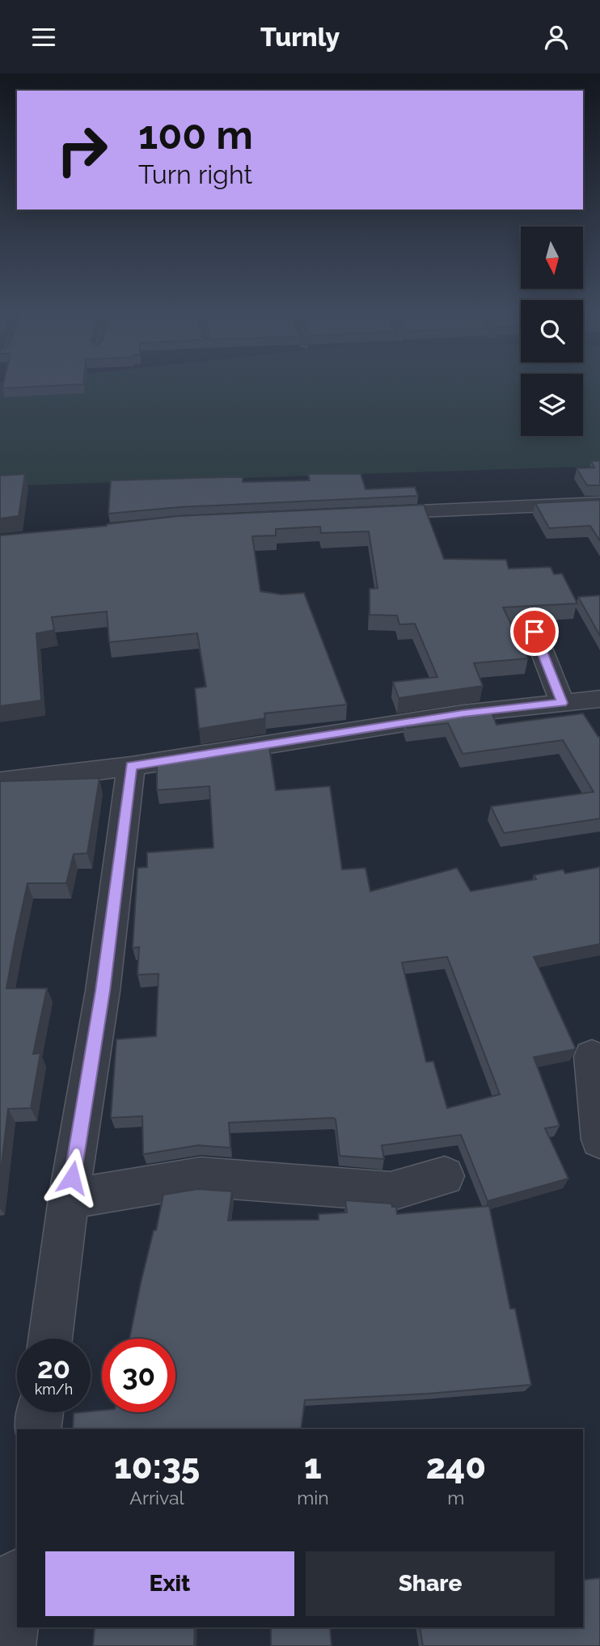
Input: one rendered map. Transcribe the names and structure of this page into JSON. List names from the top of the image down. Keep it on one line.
{"north":"bottom","page":{"header":"Turnly","turn":["100 m","Turn right"],"speed":"20 km/h","limit":"30","eta":["10:35","Arrival","1","min","240","m"],"buttons":["Exit","Share"]}}
